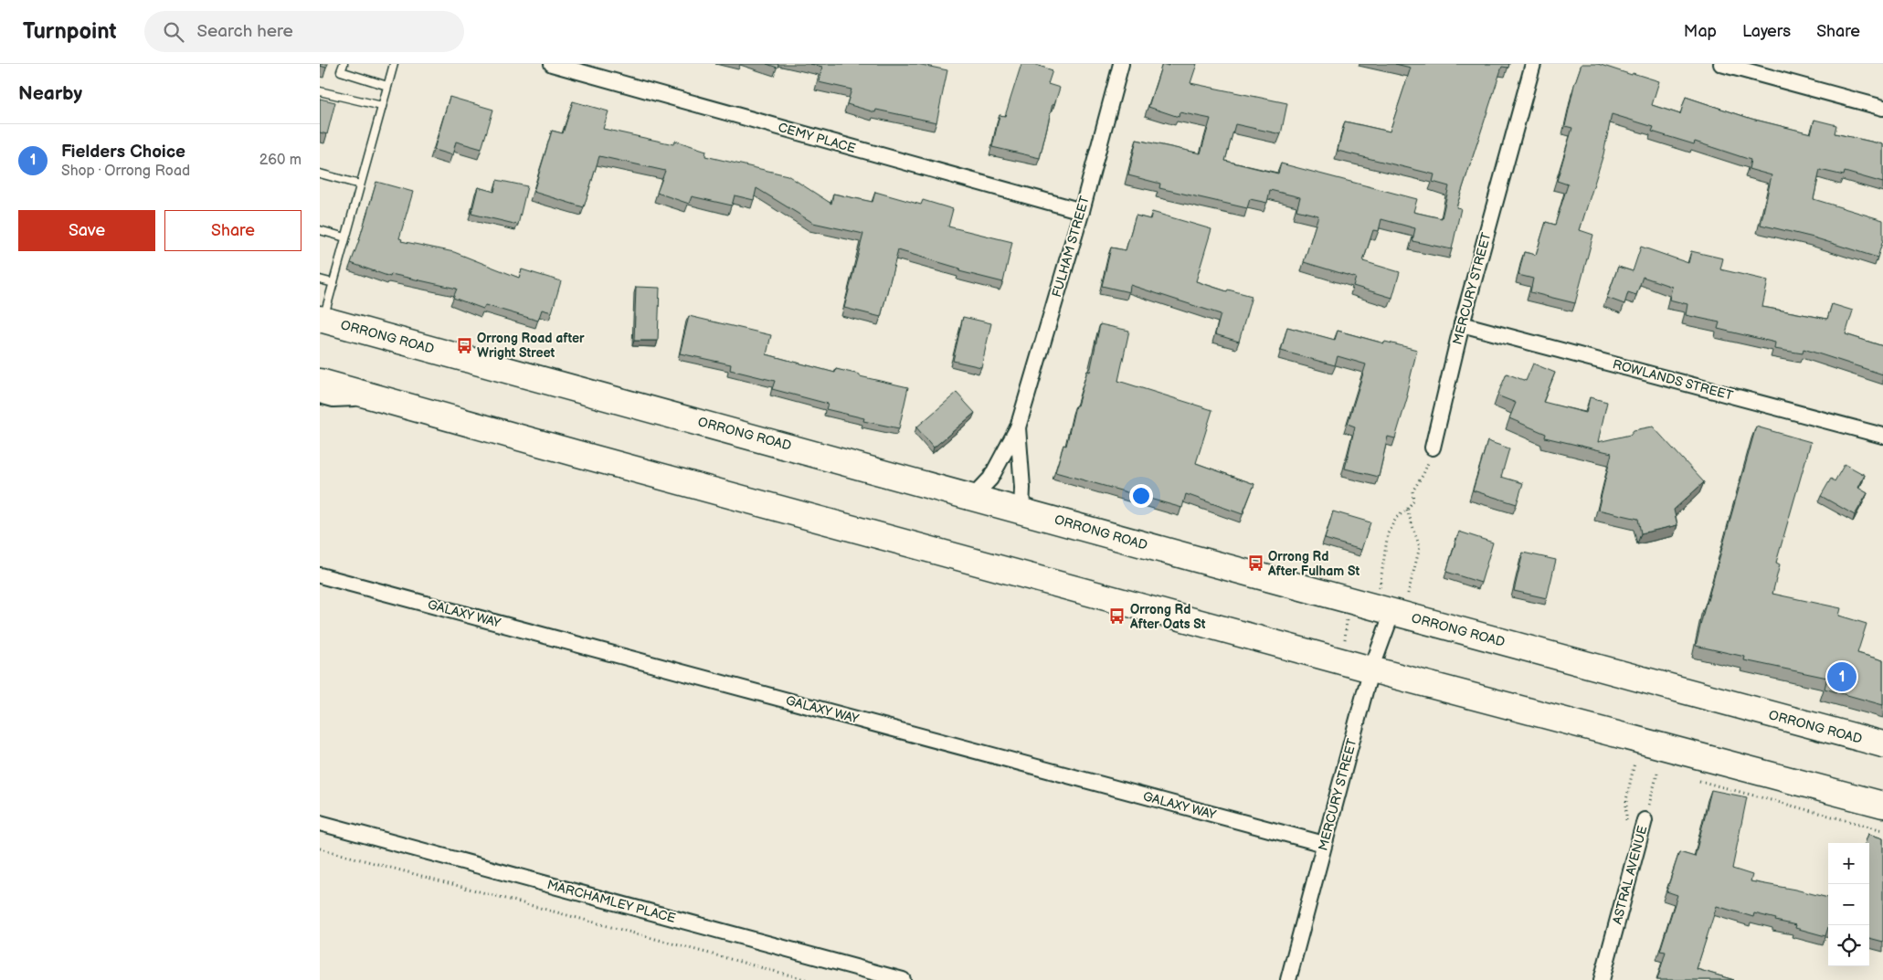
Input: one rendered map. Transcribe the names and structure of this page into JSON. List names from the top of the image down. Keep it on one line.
{"streets":{"highway":["ORRONG ROAD"],"street":["CEMY PLACE","FULHAM STREET","MERCURY STREET","ROWLANDS STREET","GALAXY WAY","ASTRAL AVENUE","MARCHAMLEY PLACE"]},"crossings":[["CEMY PLACE","FULHAM STREET"],["FULHAM STREET","ORRONG ROAD"],["MERCURY STREET","ORRONG ROAD"],["MERCURY STREET","ROWLANDS STREET"],["MERCURY STREET","GALAXY WAY"]],"places":{"bus stop":["Orrong Road after Wright Street","Orrong Rd After Fulham St","Orrong Rd After Oats St"]},"page":{"header":"Turnpoint","search":"Search here","nav":["Map","Layers","Share"],"heading":"Nearby","list":[{"mark":"1","name":"Fielders Choice","note":"Shop · Orrong Road","value":"260 m"}],"buttons":["Save","Share"],"pins":"1","map_buttons":["+","−"]}}
